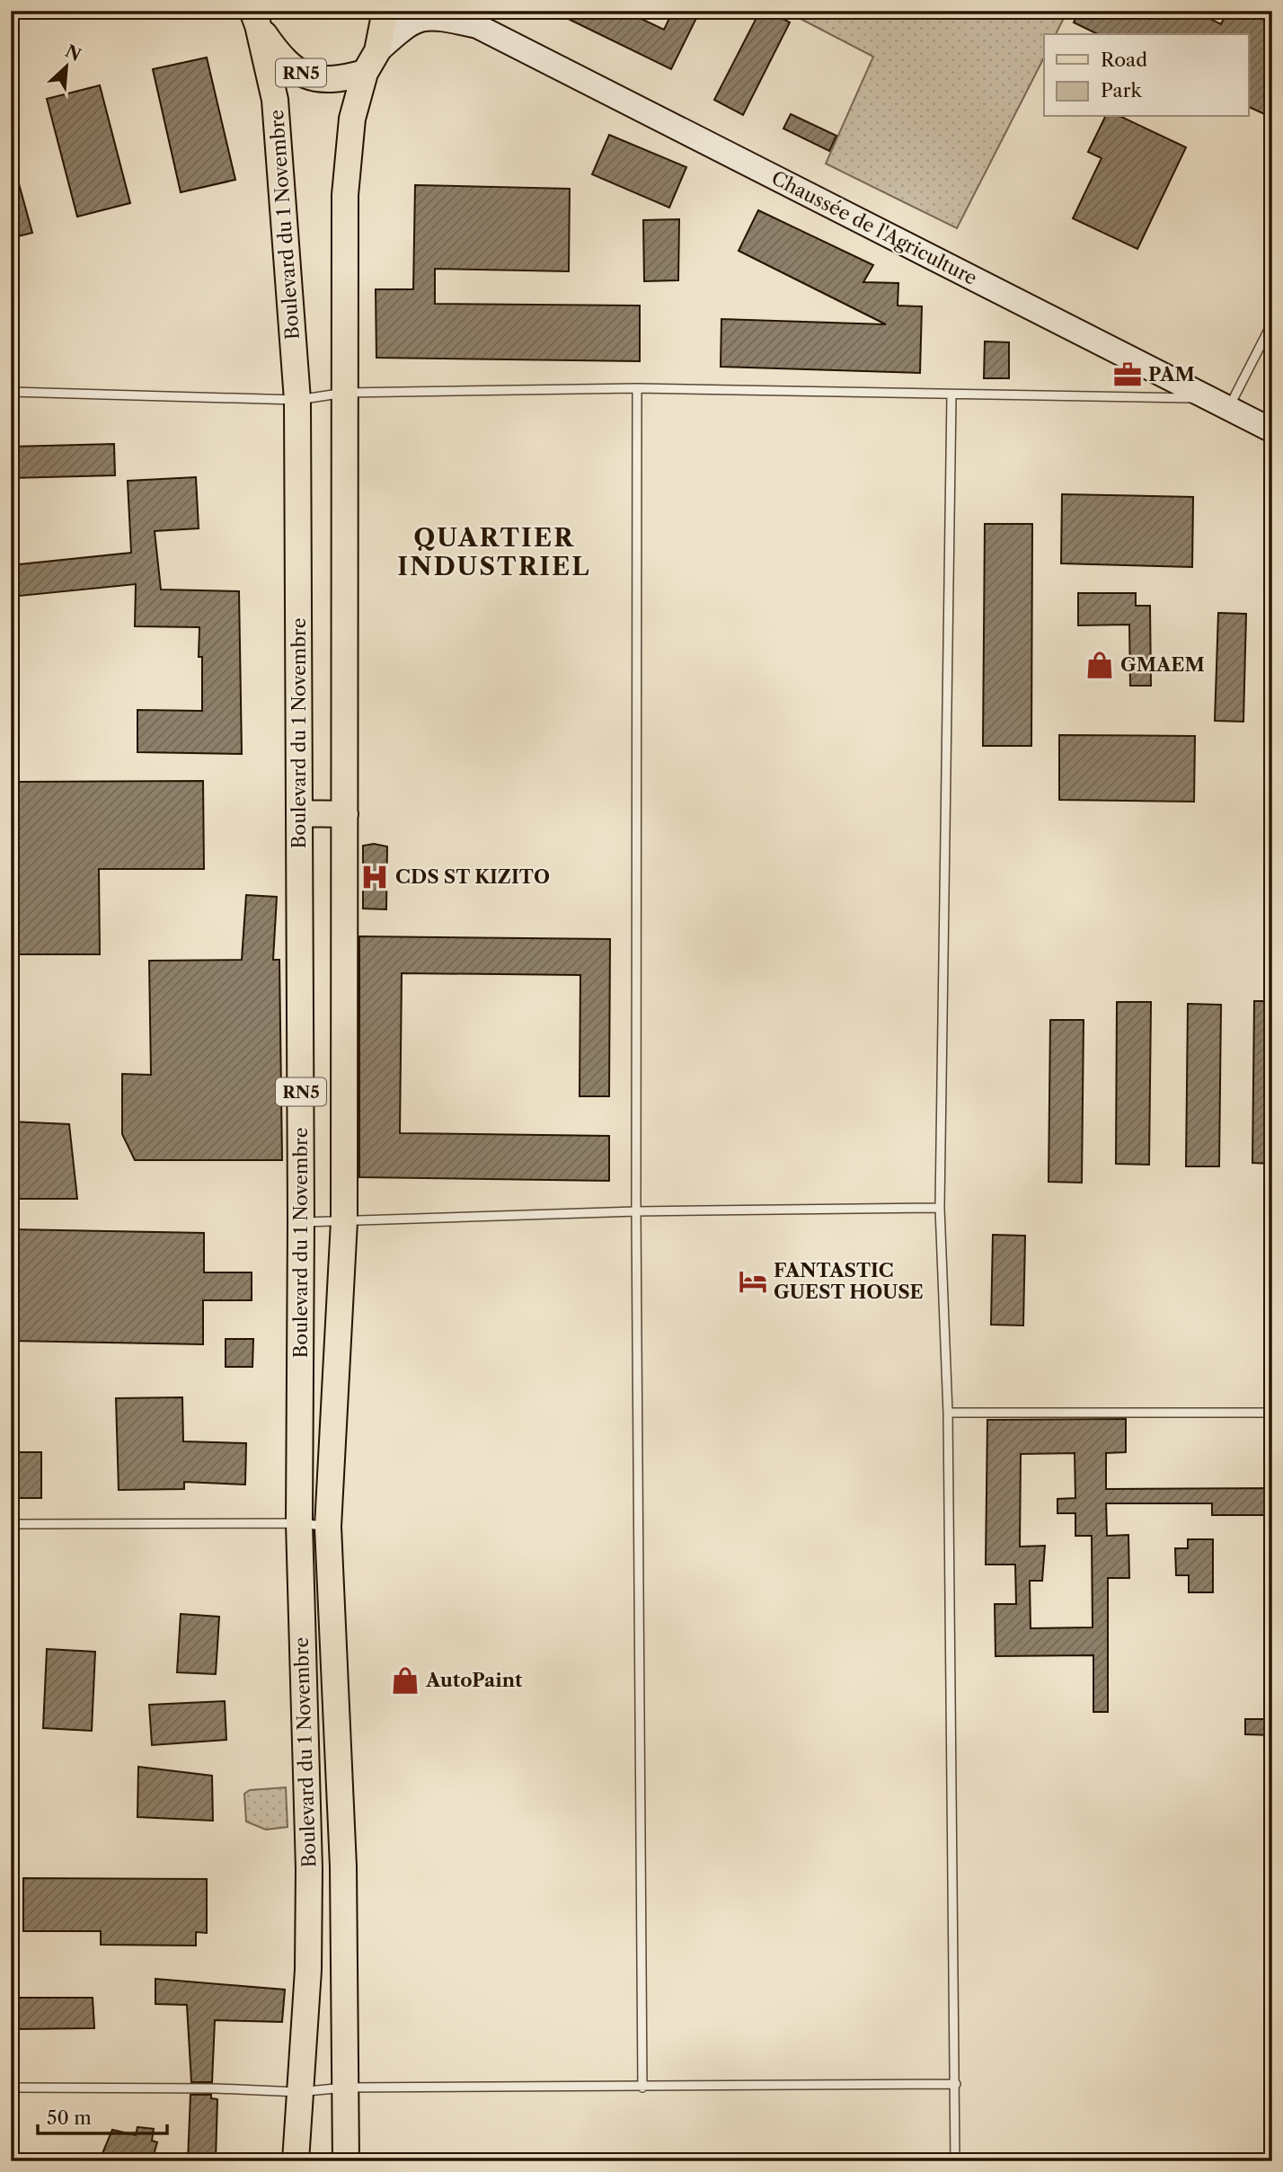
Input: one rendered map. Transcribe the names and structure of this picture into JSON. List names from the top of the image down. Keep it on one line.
{"streets":{"main road":["RN5","Boulevard du 1 Novembre"],"street":["Chaussée de l'Agriculture"]},"crossings":[["Boulevard du 1 Novembre","Chaussée de l'Agriculture"]],"districts":["QUARTIER INDUSTRIEL"],"places":{"office":["PAM"],"shop":["GMAEM","AutoPaint"],"hospital":["CDS ST KIZITO"],"hotel":["FANTASTIC GUEST HOUSE"]},"legend":["Road","Park"],"scale_bar":"50 m","north":"top right"}
